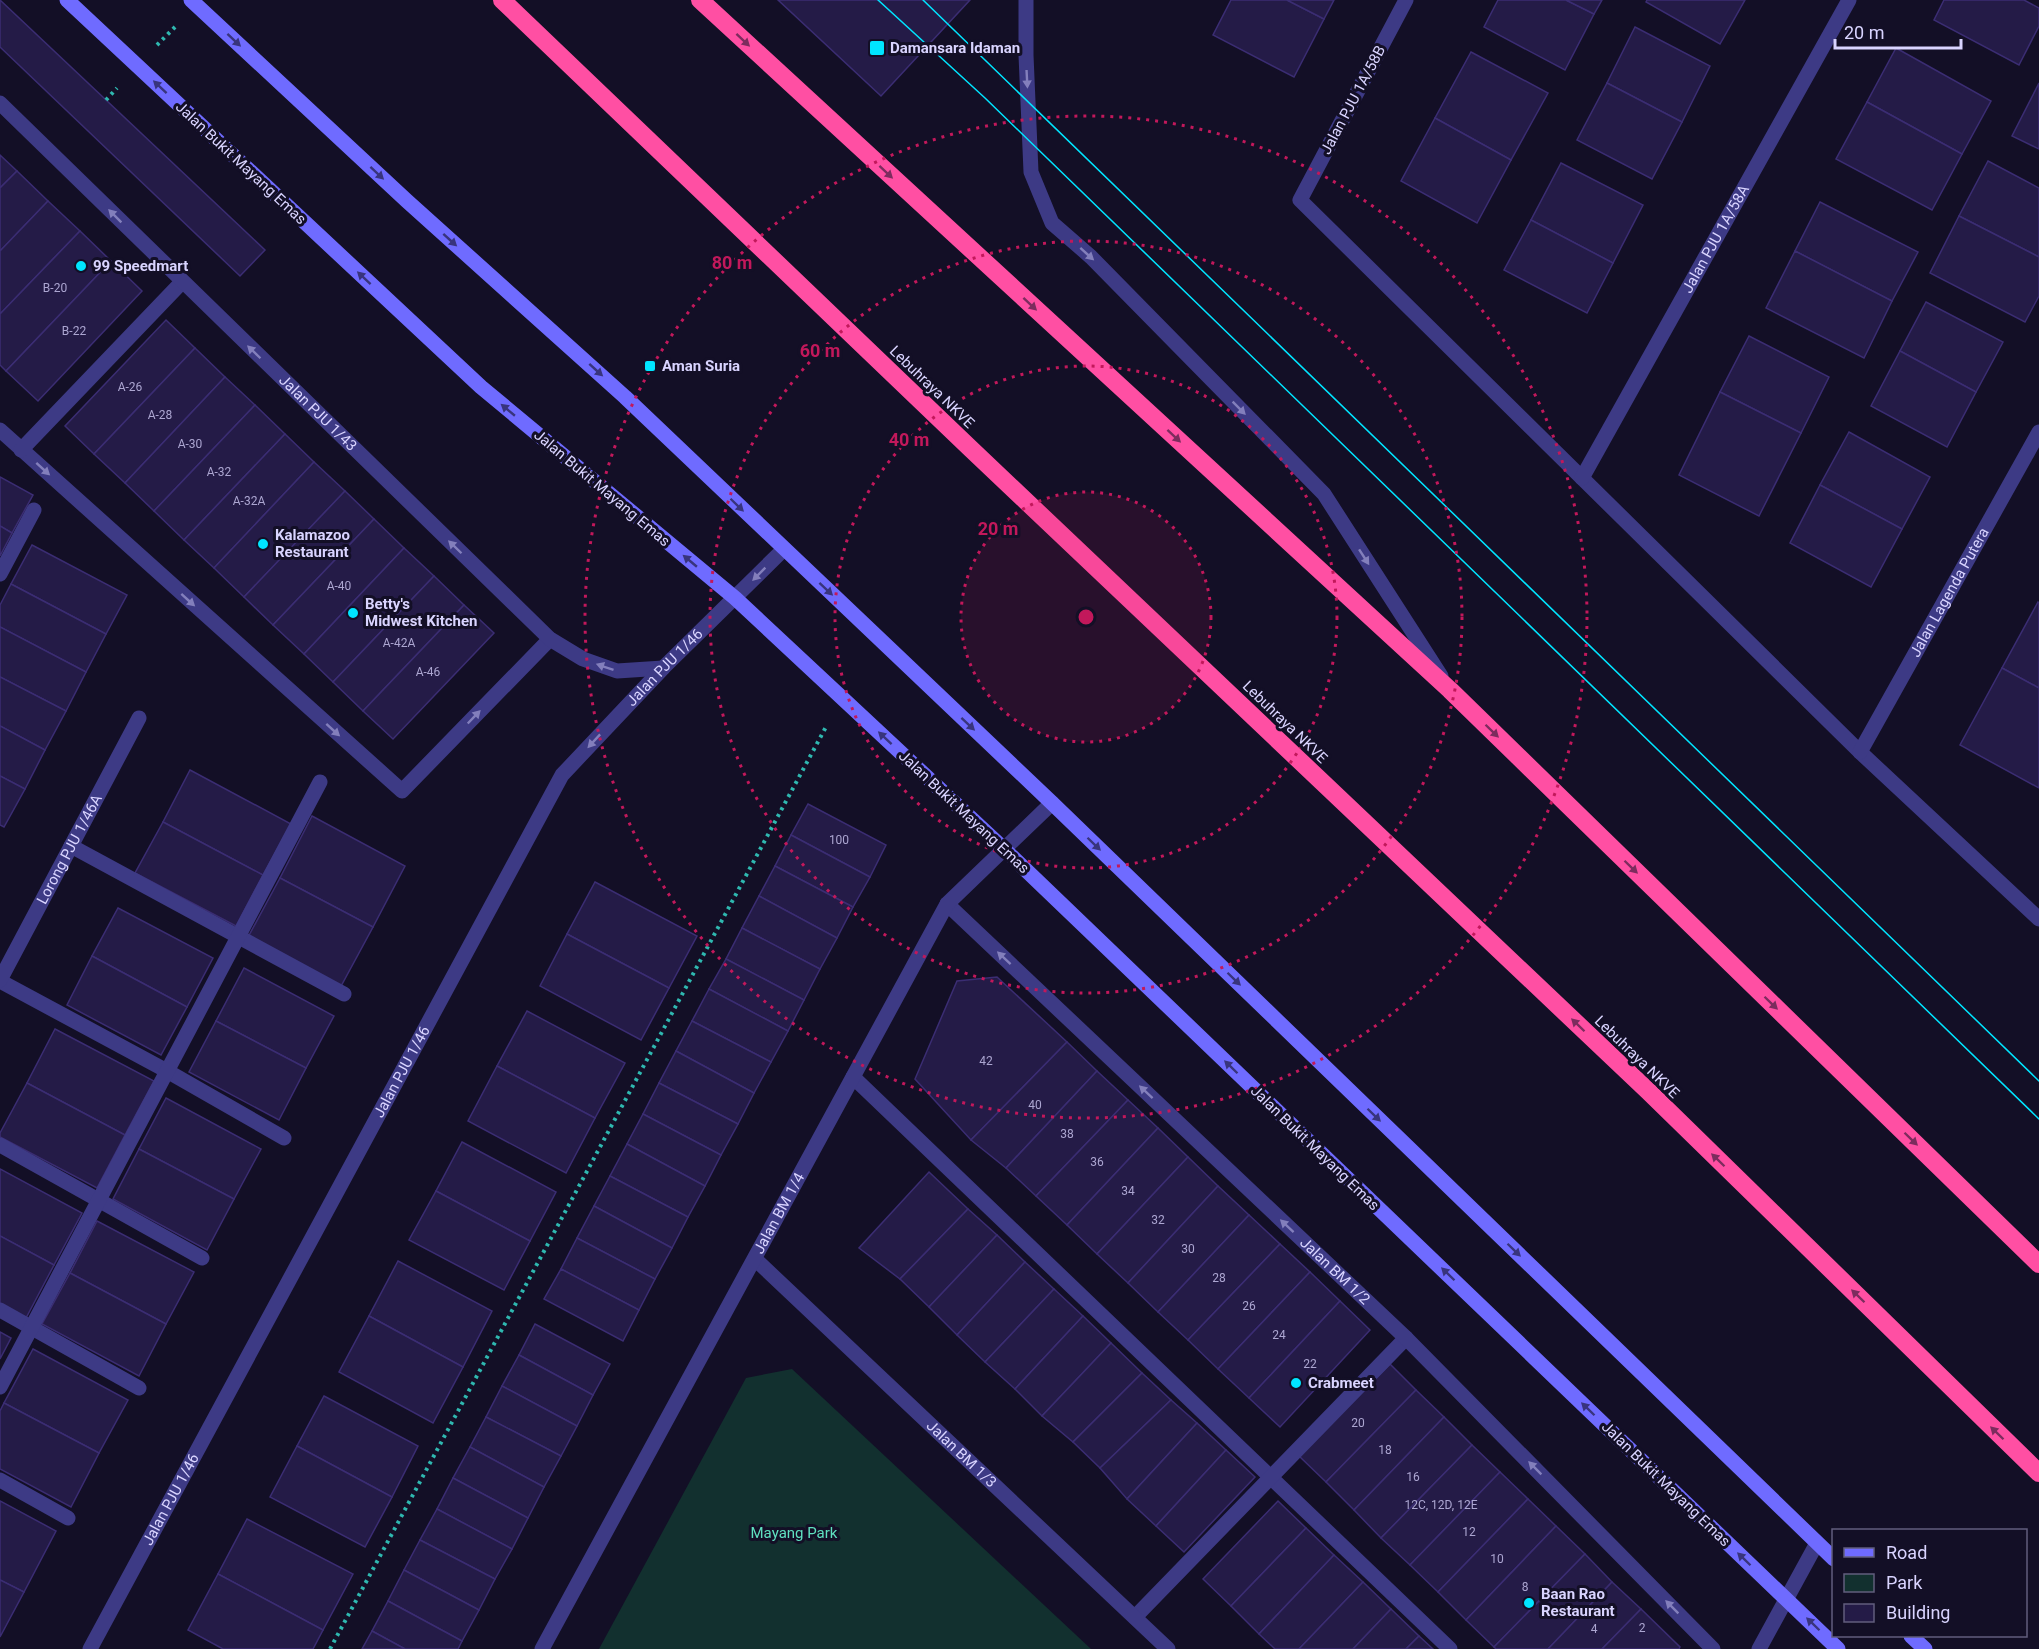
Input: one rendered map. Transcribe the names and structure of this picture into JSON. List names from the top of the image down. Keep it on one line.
{"streets":{"highway":["Lebuhraya NKVE"],"main road":["Jalan Bukit Mayang Emas"],"street":["Jalan PJU 1A/58B","Jalan PJU 1A/58A","Jalan PJU 1/43","Jalan Lagenda Putera","Jalan PJU 1/46","Lorong PJU 1/46A","Jalan BM 1/4","Jalan BM 1/2","Jalan BM 1/3"]},"crossings":[["Jalan PJU 1A/58B","Jalan PJU 1A/58A"],["Jalan Bukit Mayang Emas","Jalan PJU 1/46"],["Jalan Bukit Mayang Emas","Jalan BM 1/4"],["Jalan PJU 1/43","Jalan PJU 1/46"],["Jalan BM 1/4","Jalan BM 1/2"],["Jalan BM 1/4","Jalan BM 1/3"]],"one_way":["Jalan PJU 1/43","Jalan PJU 1/46","Jalan BM 1/2"],"parks":["Mayang Park"],"places":{"transit":["Damansara Idaman","Aman Suria"],"other":["99 Speedmart","Kalamazoo Restaurant","Betty's Midwest Kitchen","Crabmeet","Baan Rao Restaurant"]},"house_numbers":["B-20","B-22","A-26","A-28","A-30","A-32","A-32A","A-40","A-42A","A-46","100","42","40","38","36","34","32","30","28","26","24","22","20","18","16","12C, 12D, 12E","12","10","8","2","4"],"legend":["Road","Park","Building"],"scale_bar":"20 m","rings":["80 m","60 m","40 m","20 m"]}
